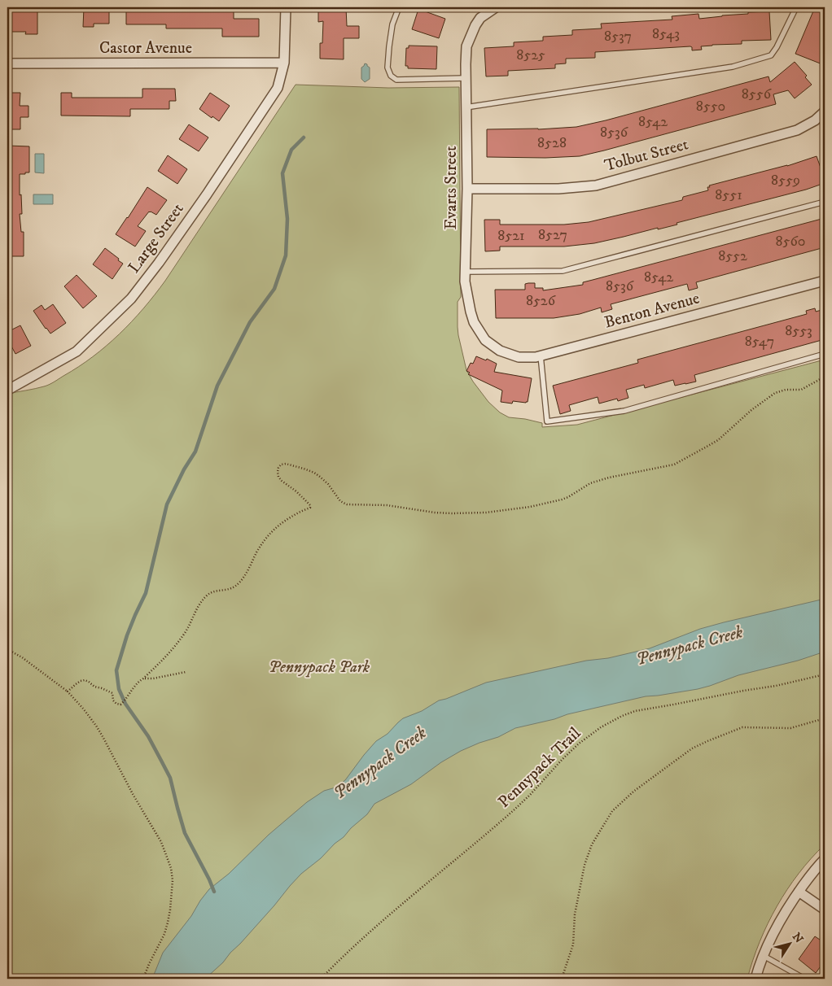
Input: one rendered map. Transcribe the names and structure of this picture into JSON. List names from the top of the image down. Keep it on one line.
{"streets":{"street":["Castor Avenue","Tolbut Street","Evarts Street","Large Street","Benton Avenue"],"path":["Pennypack Trail"]},"crossings":[["Castor Avenue","Large Street"],["Tolbut Street","Evarts Street"],["Evarts Street","Benton Avenue"]],"water":["Pennypack Creek"],"parks":["Pennypack Park"],"house_numbers":["8543","8537","8525","8556","8550","8542","8536","8528","8559","8551","8527","8521","8560","8552","8542","8536","8526","8553","8547"],"north":"top right"}
